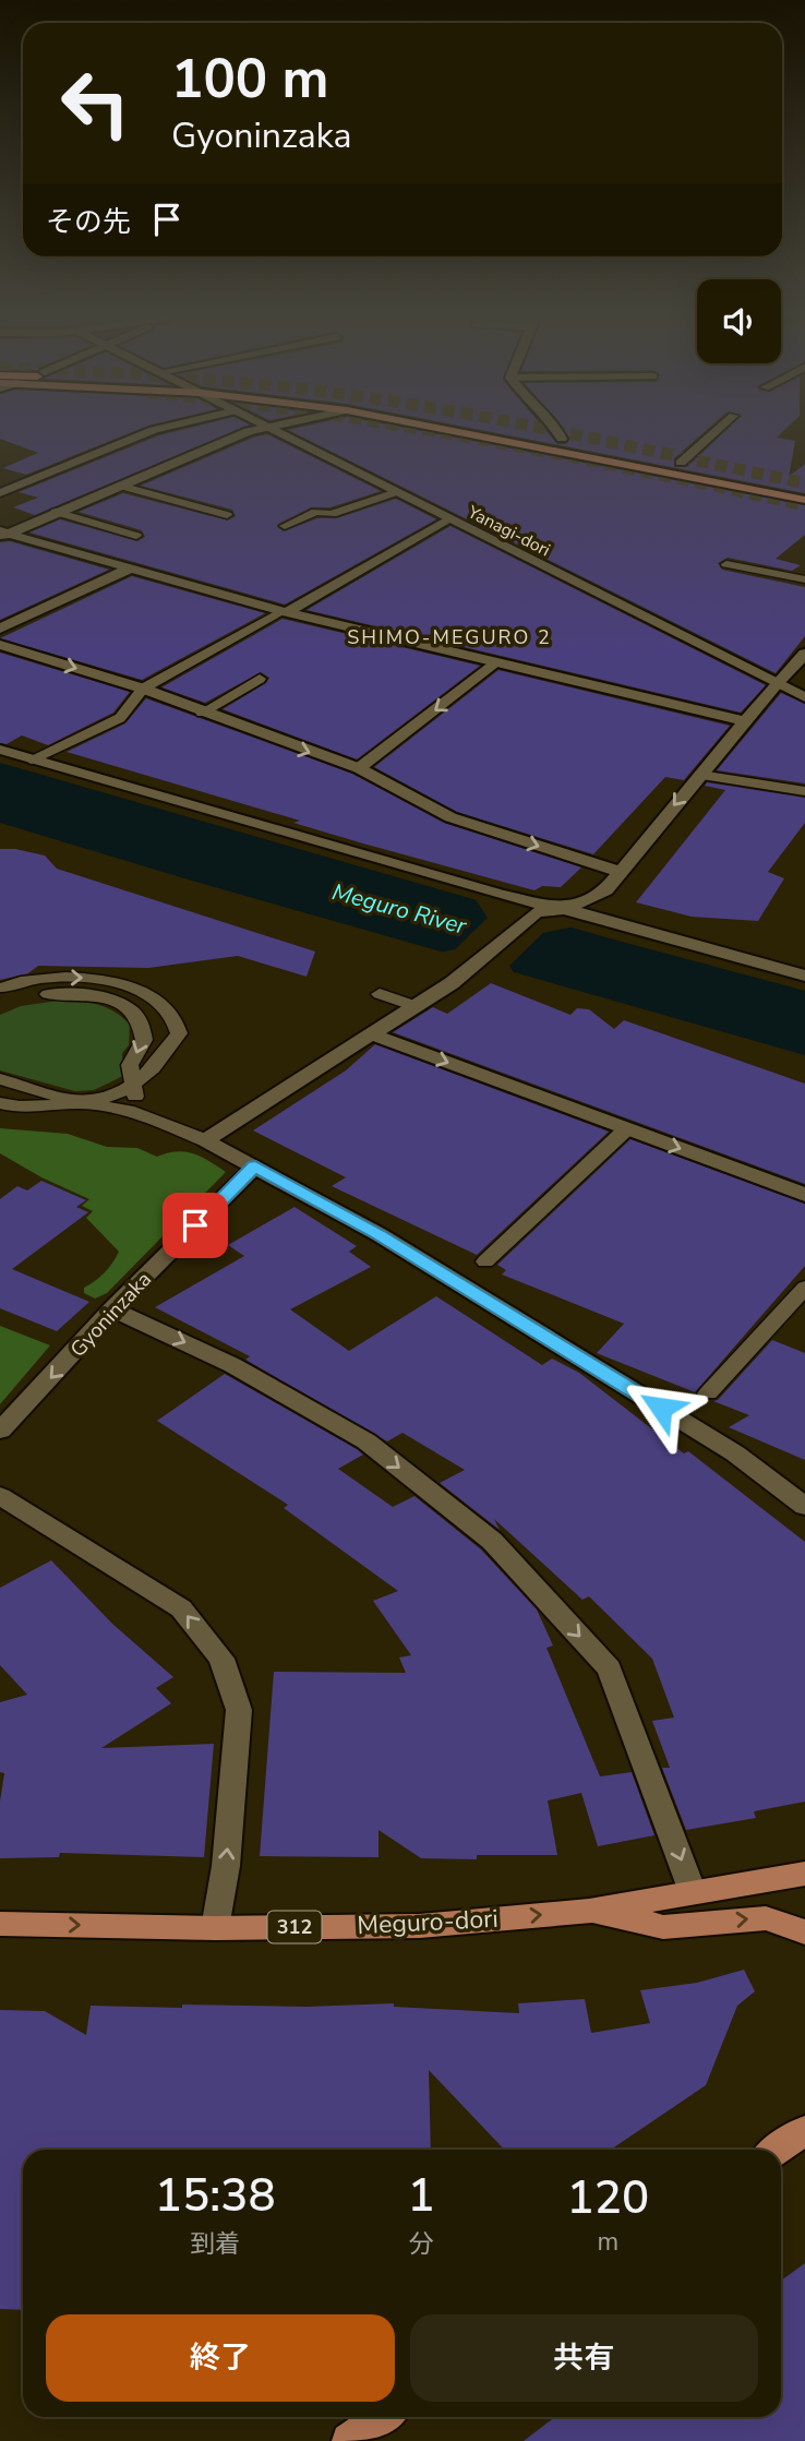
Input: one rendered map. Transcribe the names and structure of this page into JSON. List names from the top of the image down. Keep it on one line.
{"streets":{"main road":["Meguro-dori","312"],"street":["Yanagi-dori","Gyoninzaka"]},"one_way":["Gyoninzaka","Meguro-dori"],"districts":["SHIMO-MEGURO 2"],"water":["Meguro River"],"page":{"turn":["100 m","Gyoninzaka"],"then":"その先","eta":["15:38","到着","1","分","120","m"],"buttons":["終了","共有"]}}
